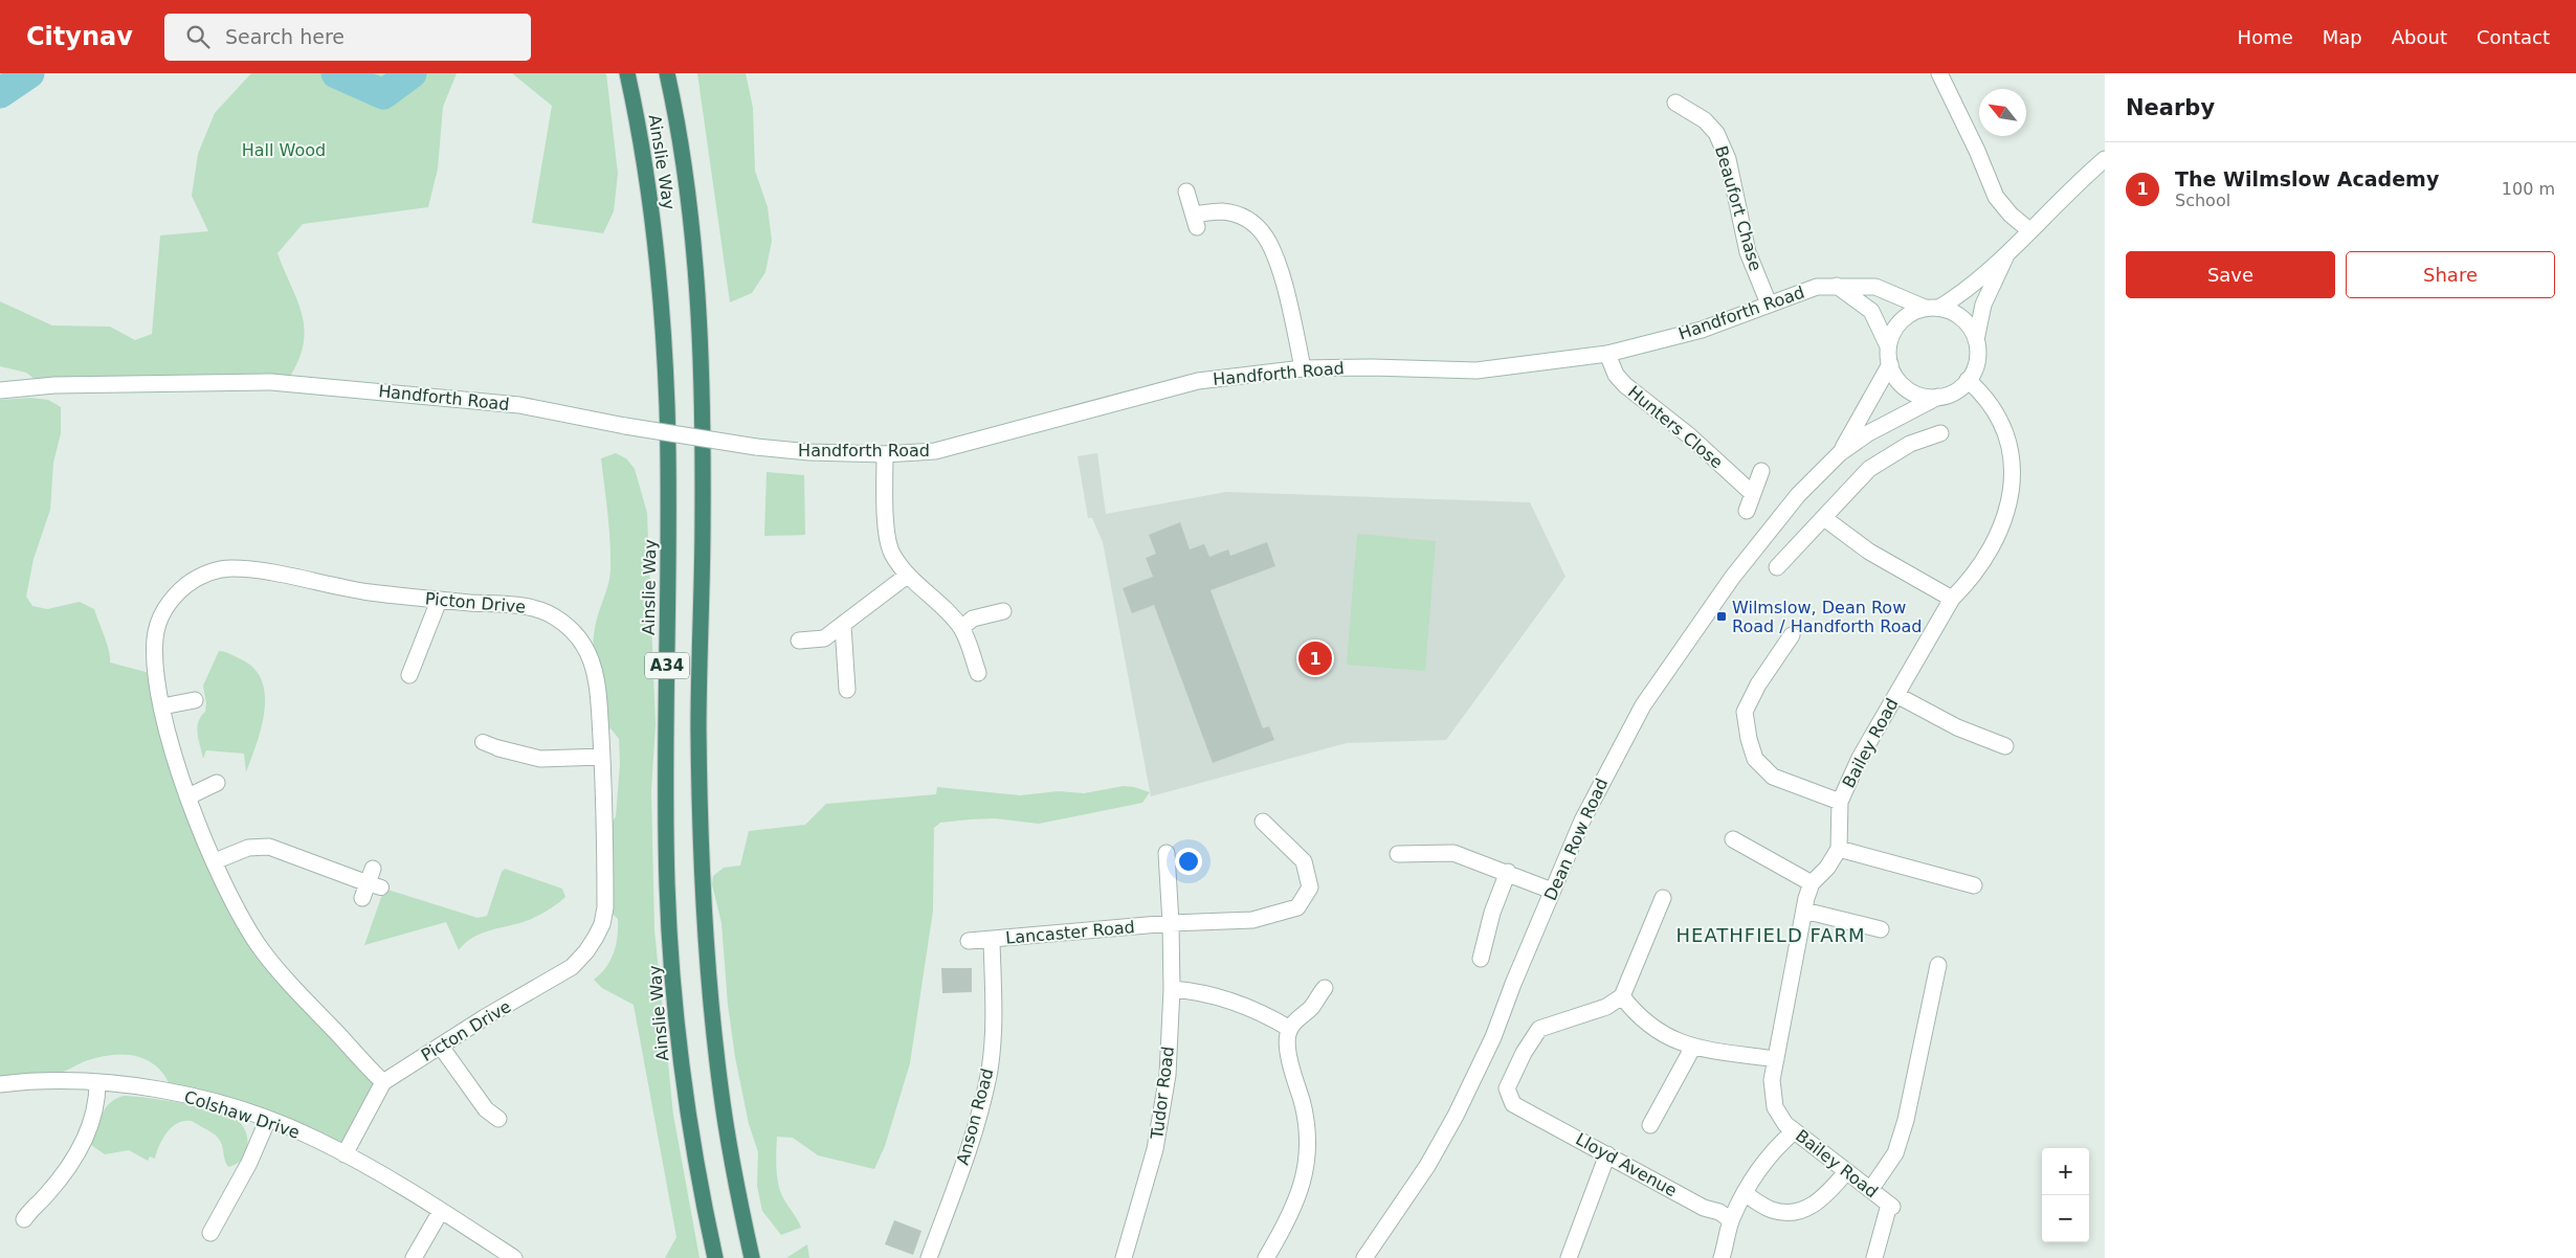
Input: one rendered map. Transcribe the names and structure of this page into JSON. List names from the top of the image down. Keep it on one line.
{"streets":{"highway":["Ainslie Way","A34"],"street":["Beaufort Chase","Handforth Road","Hunters Close","Picton Drive","Bailey Road","Dean Row Road","Lancaster Road","Tudor Road","Colshaw Drive","Anson Road","Lloyd Avenue"]},"crossings":[["Beaufort Chase","Handforth Road"],["Handforth Road","Hunters Close"],["Handforth Road","Bailey Road"],["Handforth Road","Dean Row Road"],["Picton Drive","Colshaw Drive"],["Bailey Road","Dean Row Road"],["Lancaster Road","Tudor Road"],["Lancaster Road","Anson Road"]],"districts":["HEATHFIELD FARM"],"parks":["Hall Wood"],"places":{"transit":["Wilmslow, Dean Row Road / Handforth Road"]},"north":"top left","page":{"header":"Citynav","search":"Search here","nav":["Home","Map","About","Contact"],"heading":"Nearby","list":[{"mark":"1","name":"The Wilmslow Academy","note":"School","value":"100 m"}],"buttons":["Save","Share"],"pins":"1","map_buttons":["+","−"]}}
